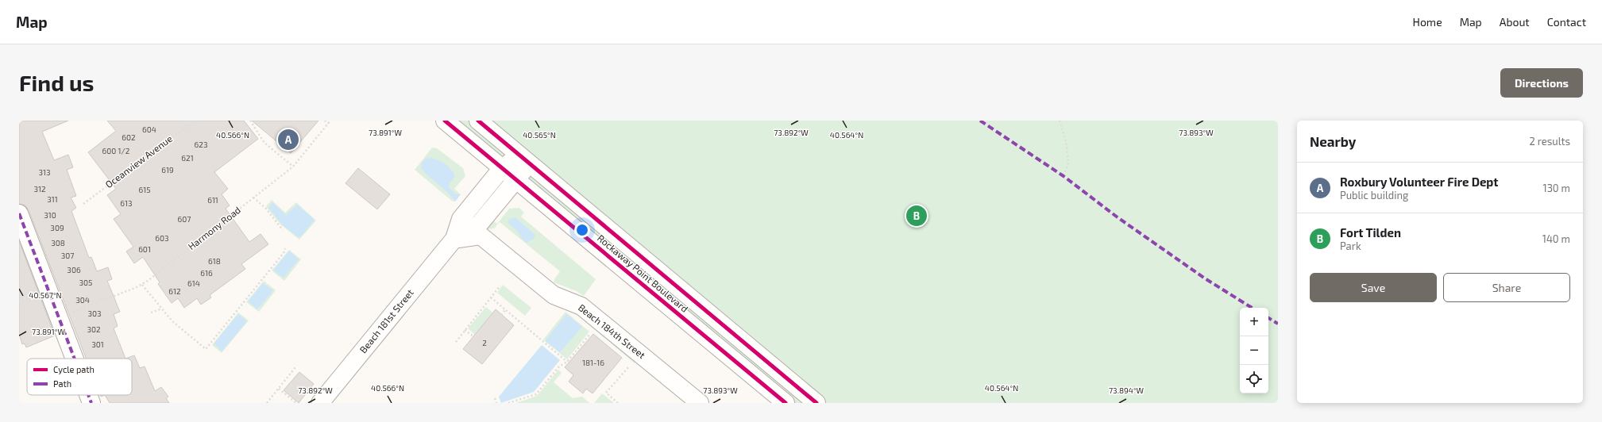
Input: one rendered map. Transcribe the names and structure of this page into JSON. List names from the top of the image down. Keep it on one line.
{"streets":{"street":["Rockaway Point Boulevard","Beach 181st Street","Beach 184th Street"],"path":["Oceanview Avenue","Harmony Road"]},"crossings":[["Rockaway Point Boulevard","Beach 181st Street"],["Beach 181st Street","Beach 184th Street"]],"house_numbers":["604","602","623","600 1/2","621","619","313","312","615","311","611","613","310","607","309","603","308","601","307","618","306","616","305","614","612","304","303","302","2","301","181-16"],"legend":["Cycle path","Path"],"page":{"header":"Map","nav":["Home","Map","About","Contact"],"buttons":["Directions",["Save","Share"]],"title":"Find us","heading":["Nearby","2 results"],"pins":["A","B"],"list":[{"mark":"A","name":"Roxbury Volunteer Fire Dept","note":"Public building","value":"130 m"},{"mark":"B","name":"Fort Tilden","note":"Park","value":"140 m"}],"map_buttons":["+","−"]},"coordinates":["73.892°W","73.893°W","73.891°W","40.564°N","40.566°N","40.565°N","40.567°N","73.894°W"]}
